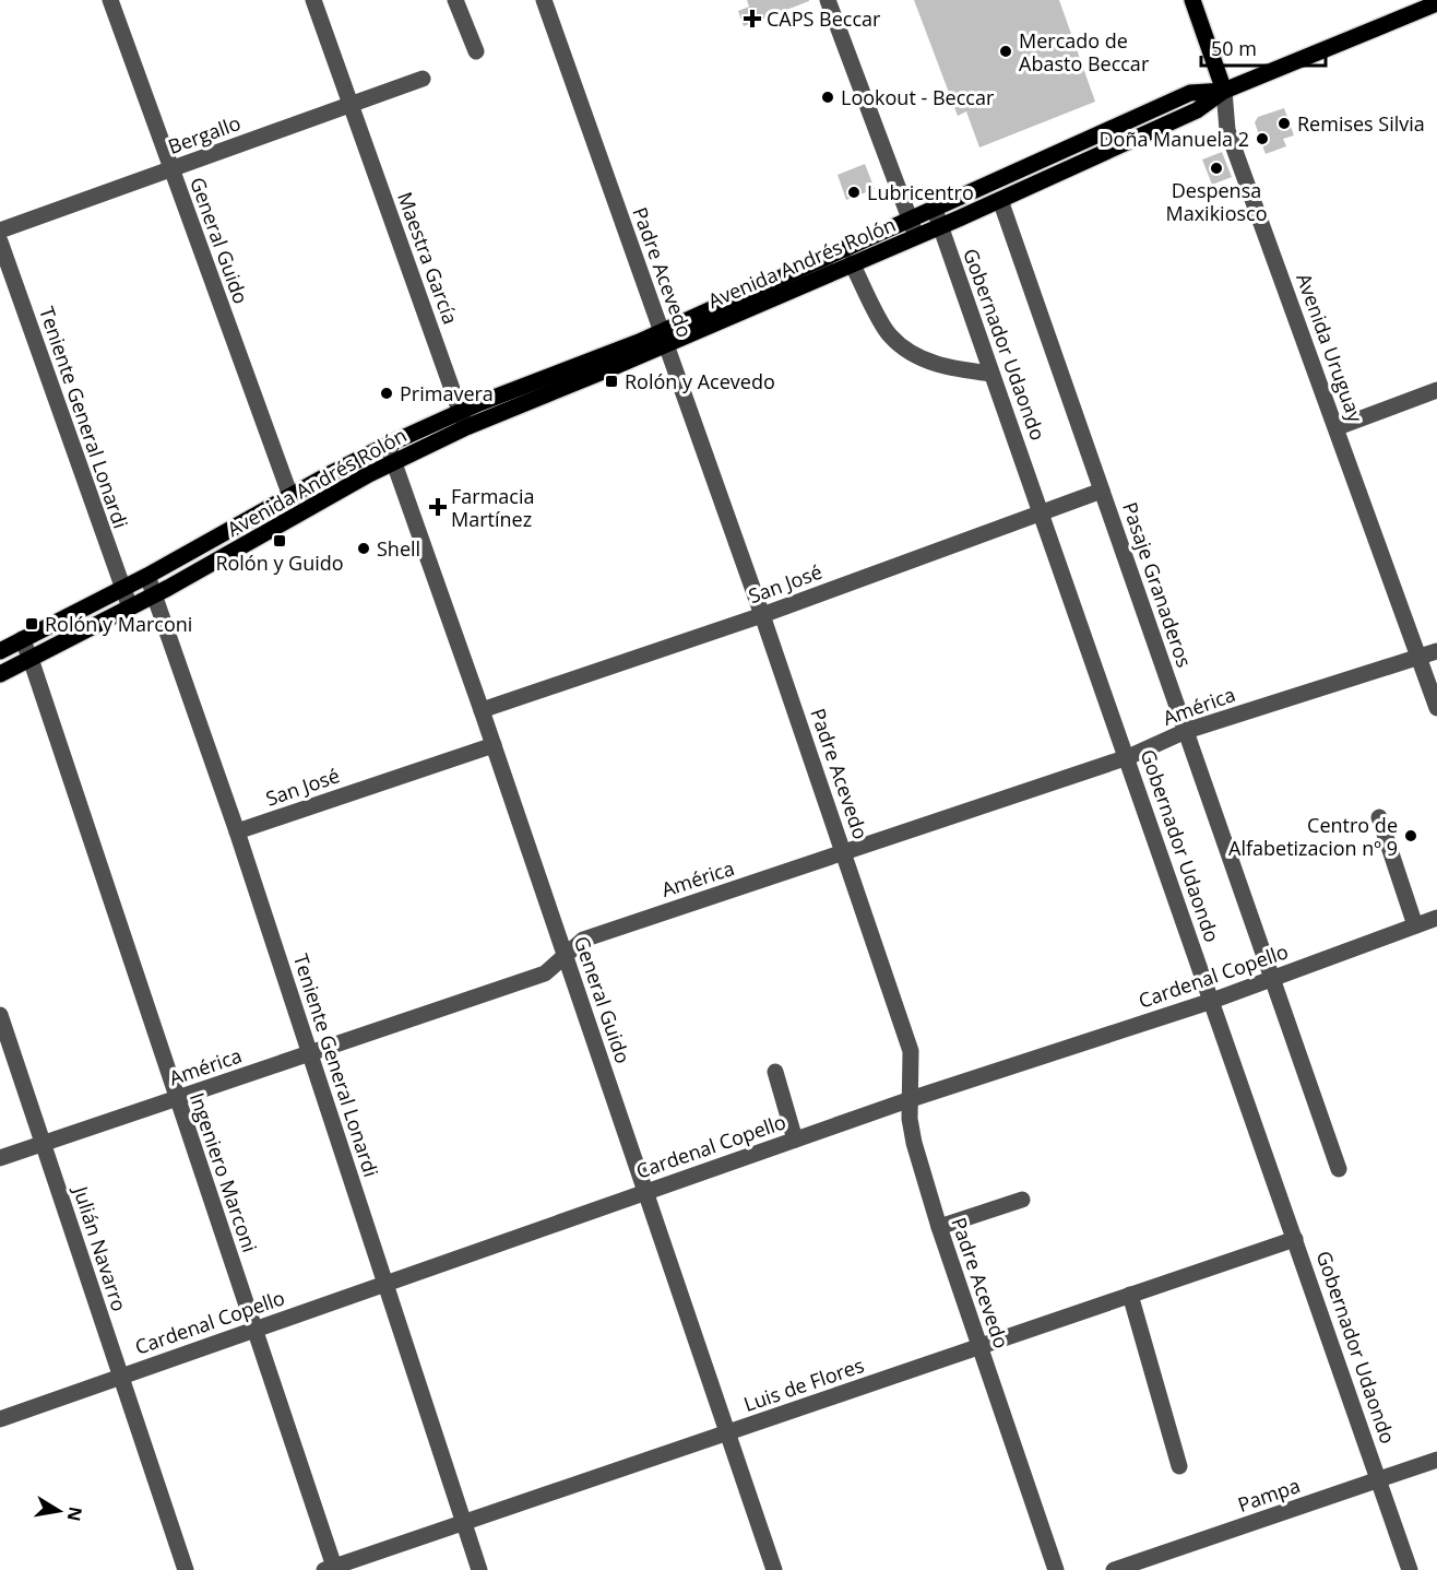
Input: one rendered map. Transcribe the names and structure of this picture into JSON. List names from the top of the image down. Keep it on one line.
{"streets":{"main road":["Avenida Andrés Rolón","Avenida Uruguay"],"street":["Bergallo","General Guido","Maestra García","Padre Acevedo","Gobernador Udaondo","Teniente General Lonardi","San José","Pasaje Granaderos","América","Cardenal Copello","Ingeniero Marconi","Julián Navarro","Luis de Flores","Pampa"]},"crossings":[["Bergallo","General Guido"],["Bergallo","Maestra García"],["General Guido","Avenida Andrés Rolón"],["General Guido","San José"],["General Guido","América"],["General Guido","Cardenal Copello"],["General Guido","Luis de Flores"],["Maestra García","Avenida Andrés Rolón"],["Avenida Andrés Rolón","Padre Acevedo"],["Avenida Andrés Rolón","Gobernador Udaondo"],["Avenida Andrés Rolón","Avenida Uruguay"],["Avenida Andrés Rolón","Teniente General Lonardi"],["Avenida Andrés Rolón","Pasaje Granaderos"],["Avenida Andrés Rolón","Ingeniero Marconi"],["Padre Acevedo","San José"],["Padre Acevedo","América"],["Padre Acevedo","Cardenal Copello"],["Padre Acevedo","Luis de Flores"],["Gobernador Udaondo","San José"],["Gobernador Udaondo","América"],["Gobernador Udaondo","Cardenal Copello"],["Gobernador Udaondo","Luis de Flores"],["Gobernador Udaondo","Pampa"],["Avenida Uruguay","América"],["Teniente General Lonardi","San José"],["Teniente General Lonardi","América"],["Teniente General Lonardi","Cardenal Copello"],["Teniente General Lonardi","Luis de Flores"],["San José","Pasaje Granaderos"],["Pasaje Granaderos","América"],["Pasaje Granaderos","Cardenal Copello"],["América","Ingeniero Marconi"],["América","Julián Navarro"],["Cardenal Copello","Ingeniero Marconi"],["Cardenal Copello","Julián Navarro"],["Ingeniero Marconi","Luis de Flores"]],"places":{"health":["CAPS Beccar","Farmacia Martínez"],"other":["Mercado de Abasto Beccar","Lookout - Beccar","Remises Silvia","Doña Manuela 2","Despensa Maxikiosco","Lubricentro","Primavera","Shell","Centro de Alfabetizacion nº 9"],"transit":["Rolón y Acevedo","Rolón y Guido","Rolón y Marconi"]},"scale_bar":"50 m","north":"right"}
